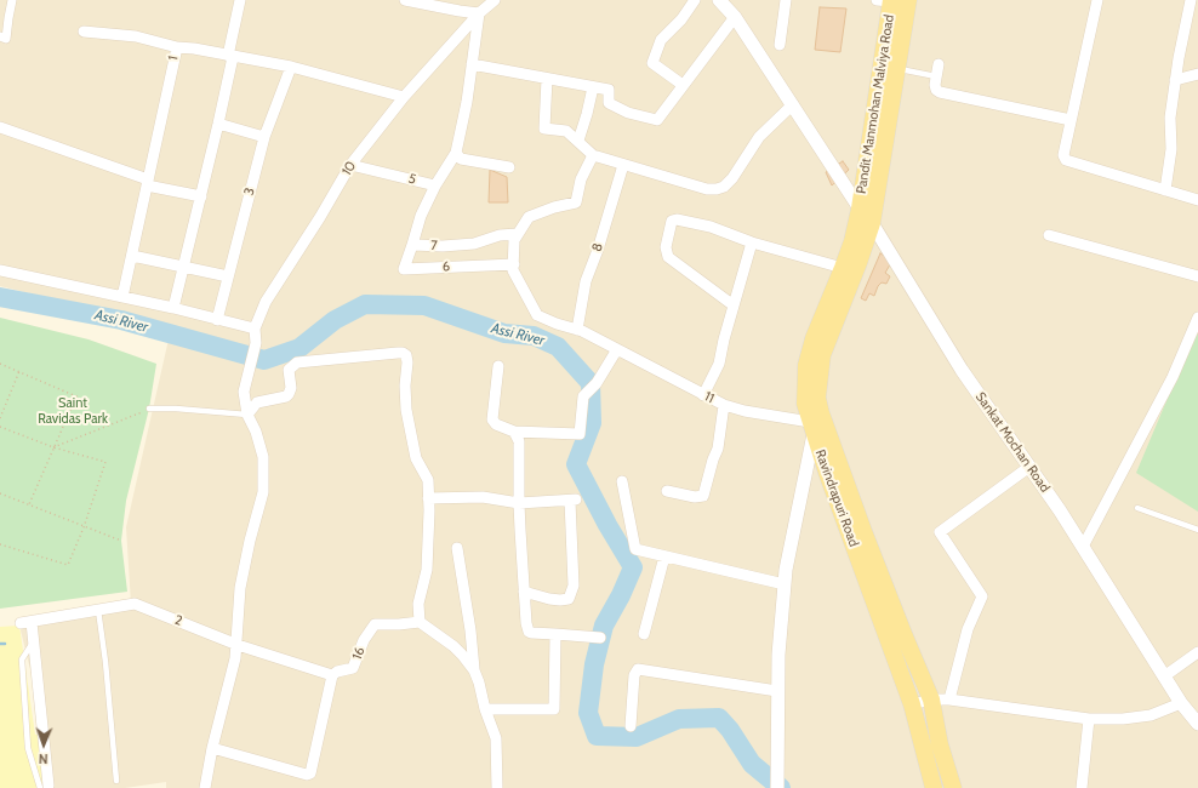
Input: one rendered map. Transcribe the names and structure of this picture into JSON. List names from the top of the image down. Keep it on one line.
{"streets":{"main road":["Pandit Manmohan Malviya Road","Ravindrapuri Road"],"street":["1","10","5","3","7","8","6","11","Sankat Mochan Road","2","16"]},"crossings":[["1","10"],["1","3"],["Pandit Manmohan Malviya Road","Sankat Mochan Road"],["Pandit Manmohan Malviya Road","Ravindrapuri Road"],["10","5"],["10","2"],["5","7"],["7","6"],["7","11"],["8","11"],["6","11"],["11","Ravindrapuri Road"],["Sankat Mochan Road","Ravindrapuri Road"],["2","16"]],"water":["Assi River"],"parks":["Saint Ravidas Park"],"north":"bottom"}
